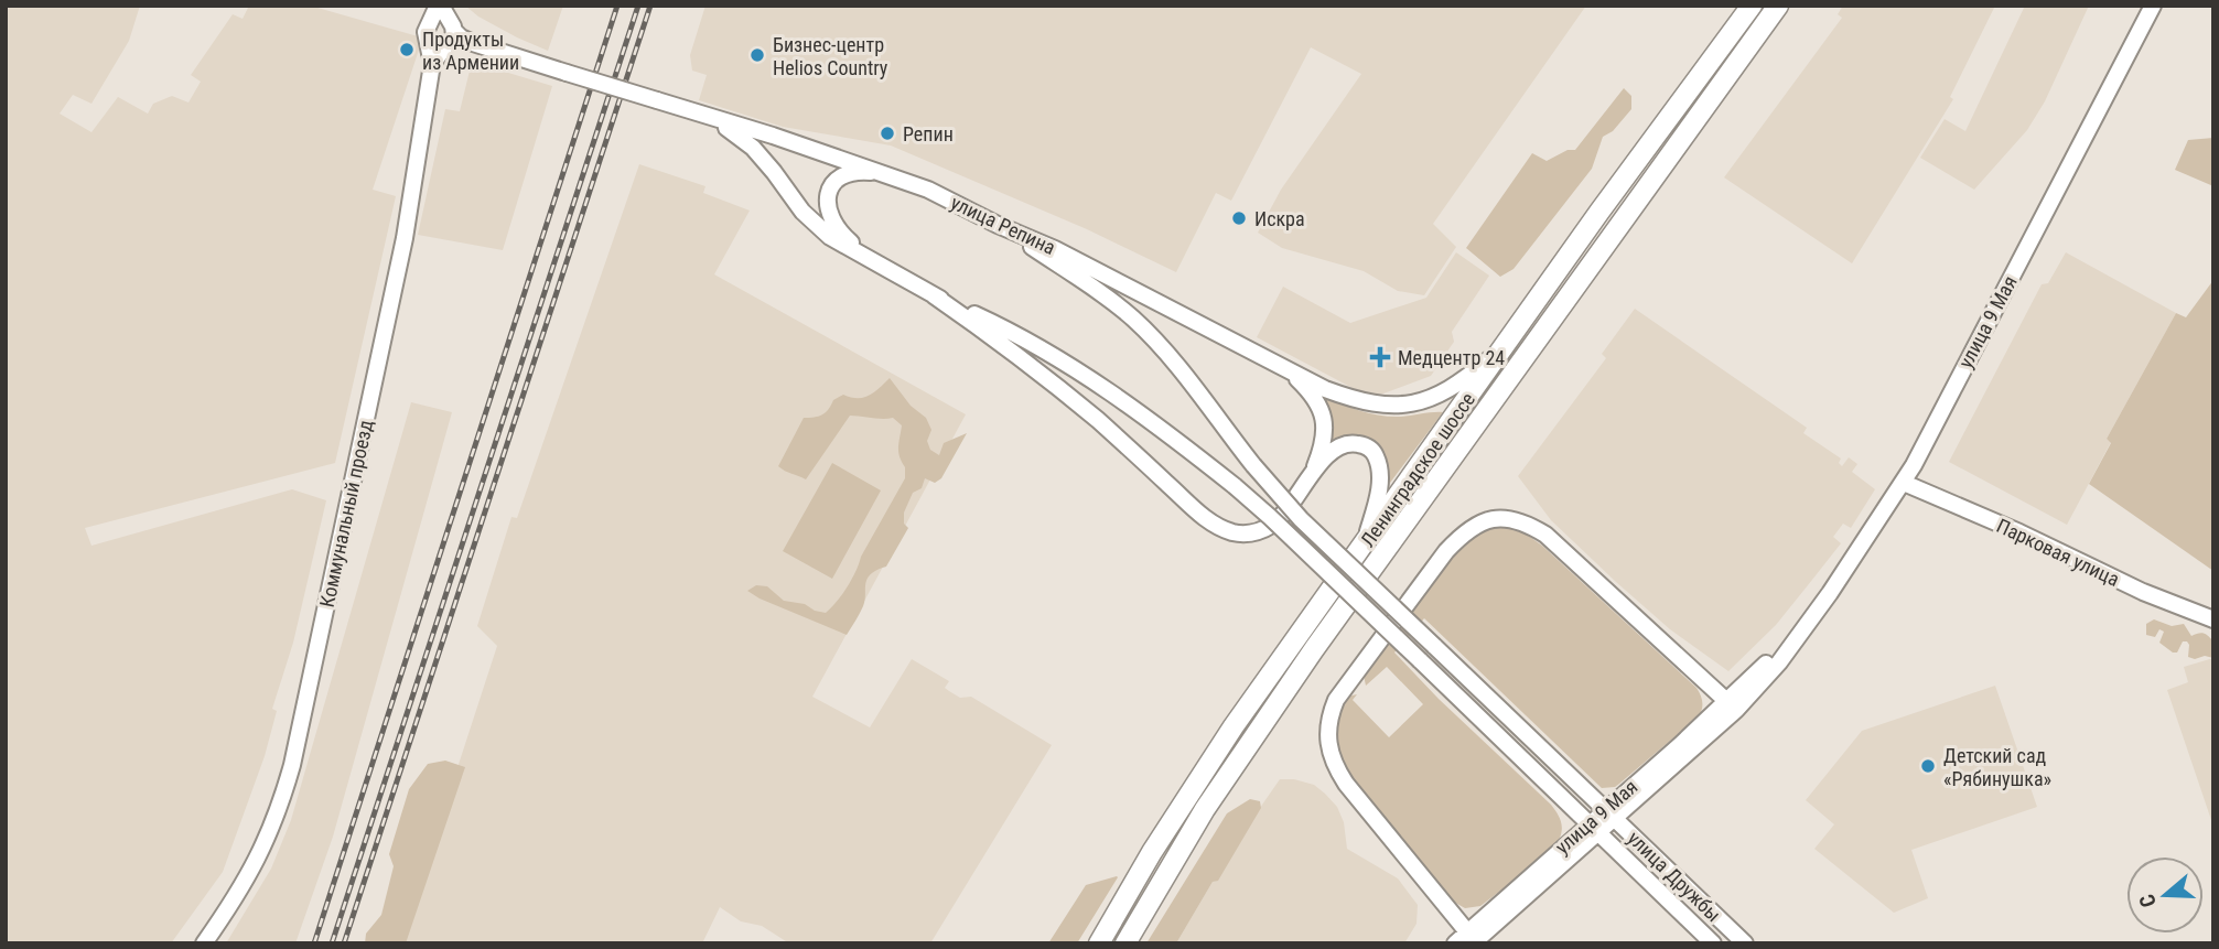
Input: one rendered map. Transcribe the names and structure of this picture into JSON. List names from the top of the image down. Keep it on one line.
{"streets":{"highway":["Ленинградское шоссе"],"street":["улица Репина","улица 9 Мая","Коммунальный проезд","Парковая улица","улица Дружбы"]},"crossings":[["улица Репина","Ленинградское шоссе"],["улица Репина","улица Дружбы"],["улица 9 Мая","Парковая улица"],["улица 9 Мая","улица Дружбы"]],"places":{"other":["Продукты из Армении","Бизнес-центр Helios Country","Репин","Искра","Детский сад «Рябинушка»"],"health":["Медцентр 24"]},"north":"left"}
